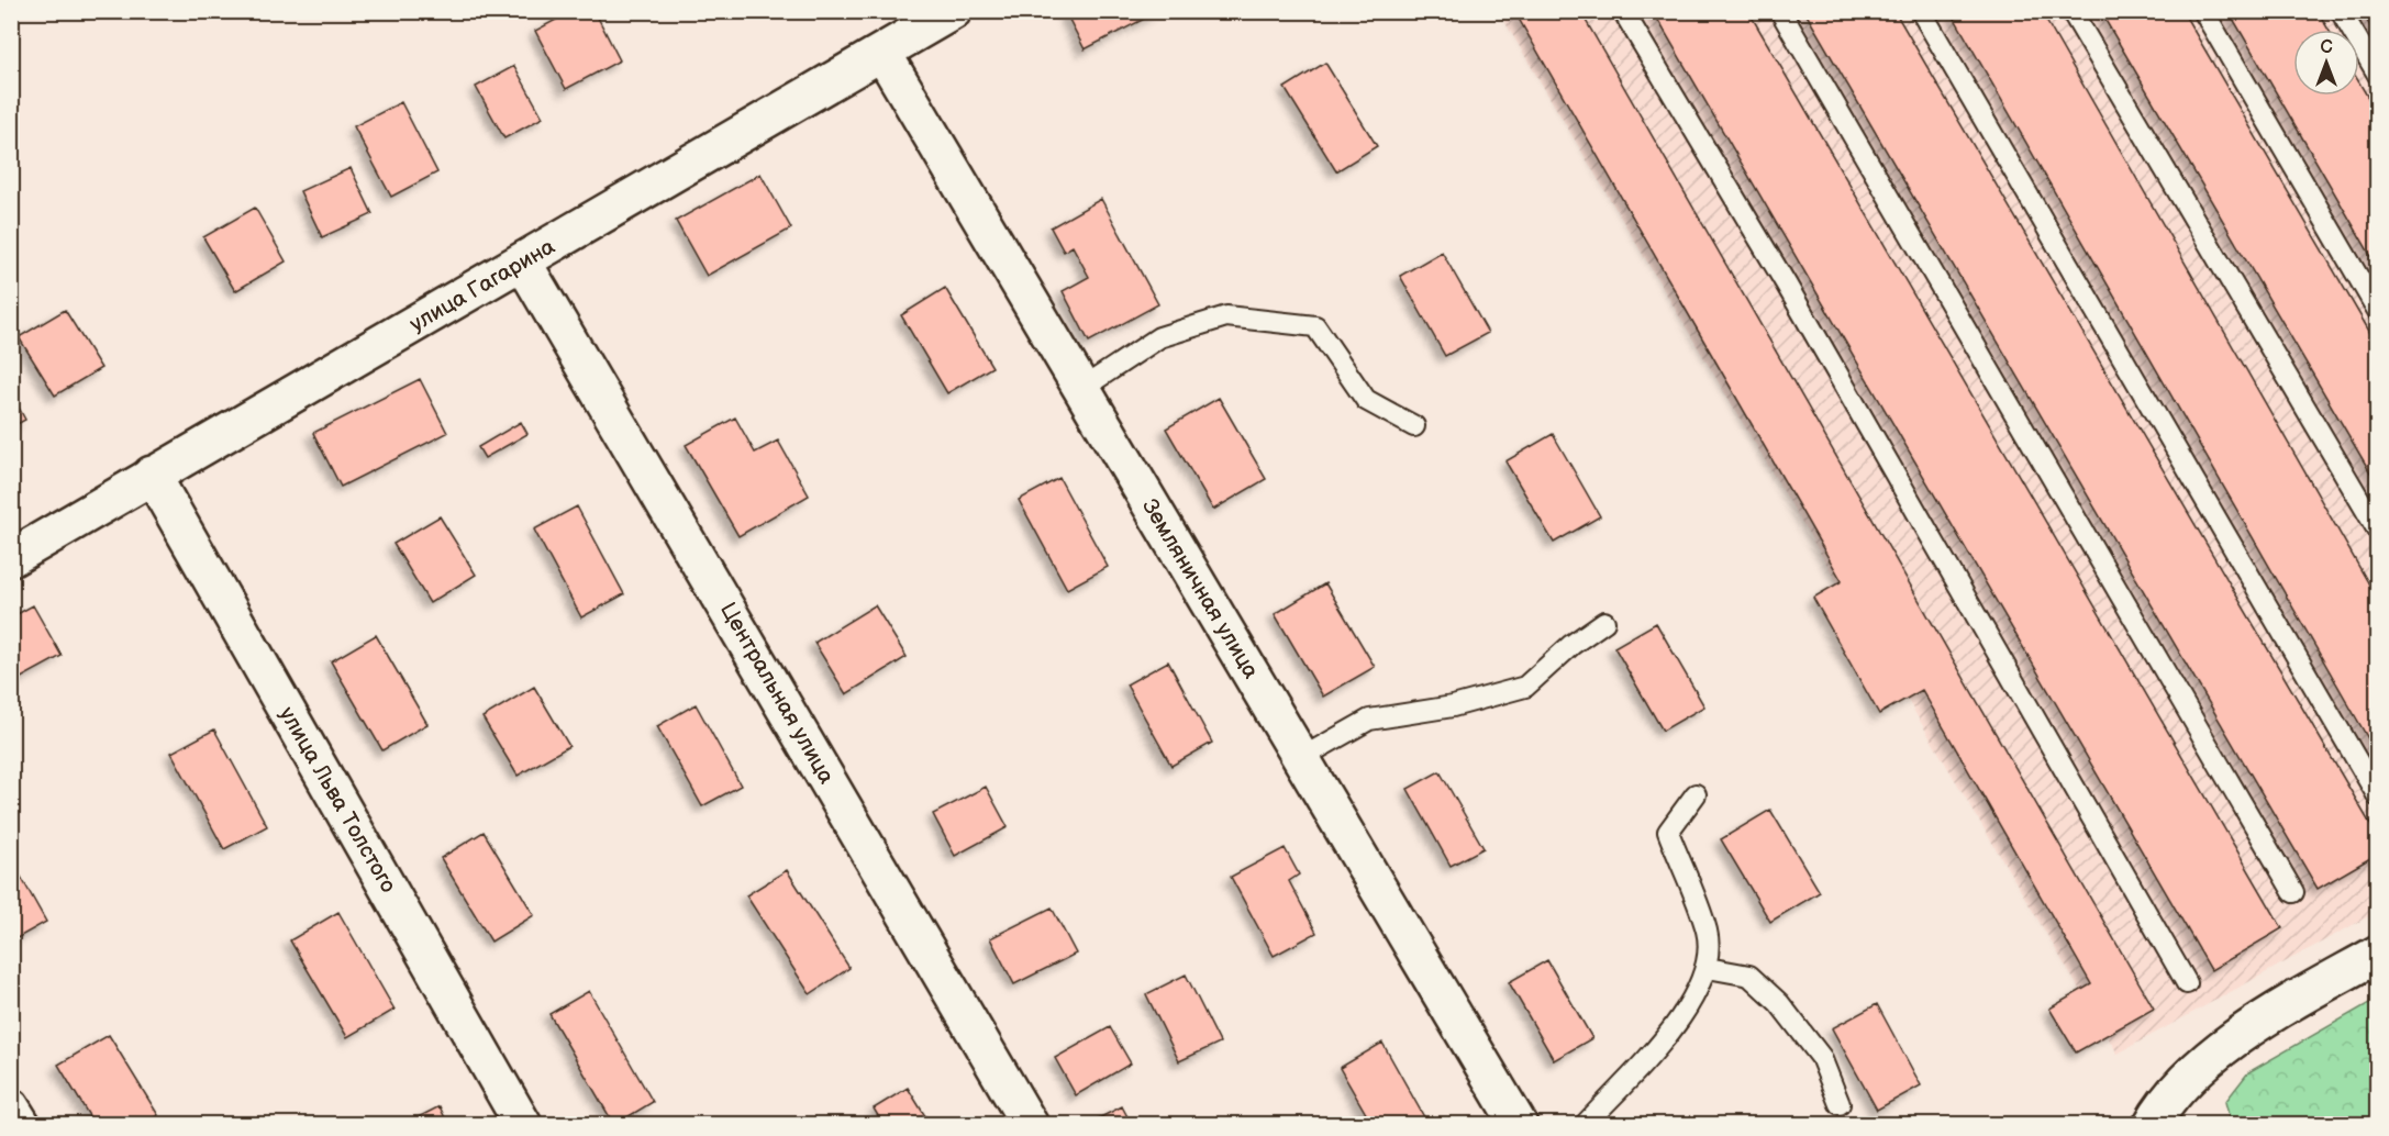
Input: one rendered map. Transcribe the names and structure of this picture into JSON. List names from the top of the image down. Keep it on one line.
{"streets":{"street":["улица Гагарина","Земляничная улица","Центральная улица","улица Льва Толстого"]},"crossings":[["улица Гагарина","Земляничная улица"],["улица Гагарина","Центральная улица"],["улица Гагарина","улица Льва Толстого"]],"north":"top"}
